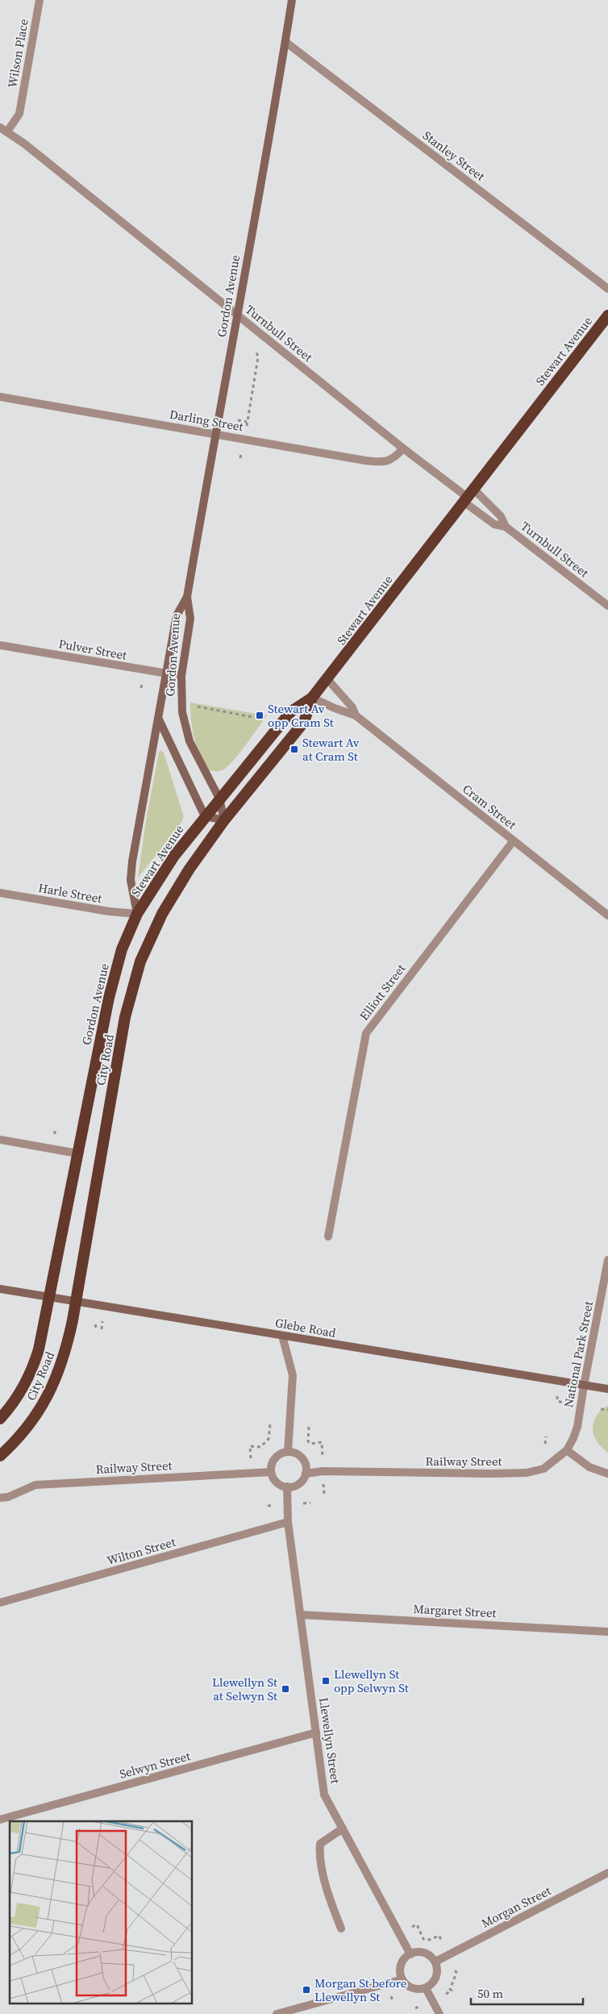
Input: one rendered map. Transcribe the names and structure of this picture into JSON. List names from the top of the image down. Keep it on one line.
{"streets":{"highway":["Gordon Avenue","Stewart Avenue","City Road"],"main road":["Glebe Road"],"street":["Wilson Place","Stanley Street","Turnbull Street","Darling Street","Pulver Street","Cram Street","Harle Street","Elliott Street","National Park Street","Railway Street","Wilton Street","Margaret Street","Llewellyn Street","Selwyn Street","Morgan Street"]},"crossings":[["Wilson Place","Turnbull Street"],["Stanley Street","Gordon Avenue"],["Gordon Avenue","Turnbull Street"],["Gordon Avenue","Stewart Avenue"],["Gordon Avenue","Darling Street"],["Gordon Avenue","Pulver Street"],["Gordon Avenue","Harle Street"],["Gordon Avenue","City Road"],["Gordon Avenue","Glebe Road"],["Turnbull Street","Stewart Avenue"],["Turnbull Street","Darling Street"],["Stewart Avenue","Cram Street"],["Stewart Avenue","Harle Street"],["Stewart Avenue","City Road"],["Cram Street","Elliott Street"],["Cram Street","City Road"],["City Road","Glebe Road"],["Glebe Road","National Park Street"],["National Park Street","Railway Street"],["Railway Street","Llewellyn Street"],["Wilton Street","Llewellyn Street"],["Margaret Street","Llewellyn Street"],["Llewellyn Street","Selwyn Street"],["Llewellyn Street","Morgan Street"]],"places":{"transit":["Stewart Av opp Cram St","Stewart Av at Cram St","Llewellyn St opp Selwyn St","Llewellyn St at Selwyn St","Morgan St before Llewellyn St"]},"scale_bar":"50 m"}
